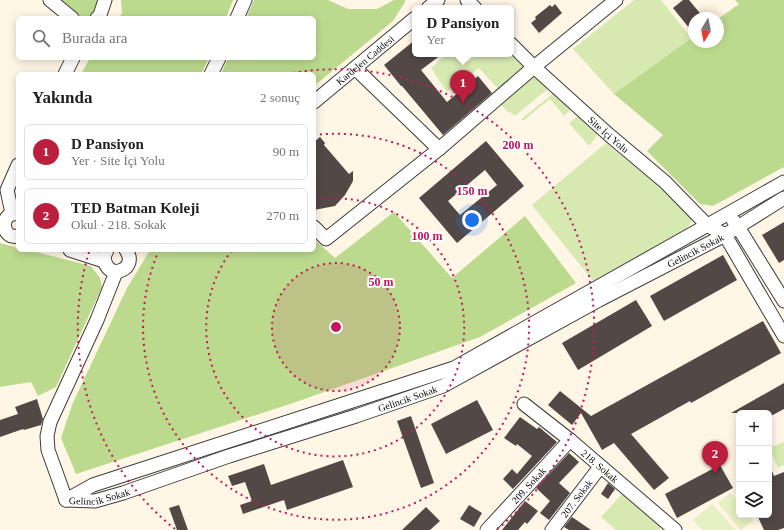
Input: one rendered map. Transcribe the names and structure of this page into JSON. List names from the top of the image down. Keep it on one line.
{"streets":{"street":["Kardelen Caddesi","Site İçi Yolu","Gelincik Sokak","218. Sokak","209. Sokak","207. Sokak"]},"crossings":[["Site İçi Yolu","Gelincik Sokak"],["218. Sokak","209. Sokak"],["218. Sokak","207. Sokak"]],"north":"bottom","page":{"popup":["D Pansiyon","Yer"],"search":"Burada ara","pins":["1","2"],"heading":["Yakında","2 sonuç"],"list":[{"mark":"1","name":"D Pansiyon","note":"Yer · Site İçi Yolu","value":"90 m"},{"mark":"2","name":"TED Batman Koleji","note":"Okul · 218. Sokak","value":"270 m"}],"map_buttons":["+","−"]},"rings":["200 m","150 m","100 m","50 m"]}
